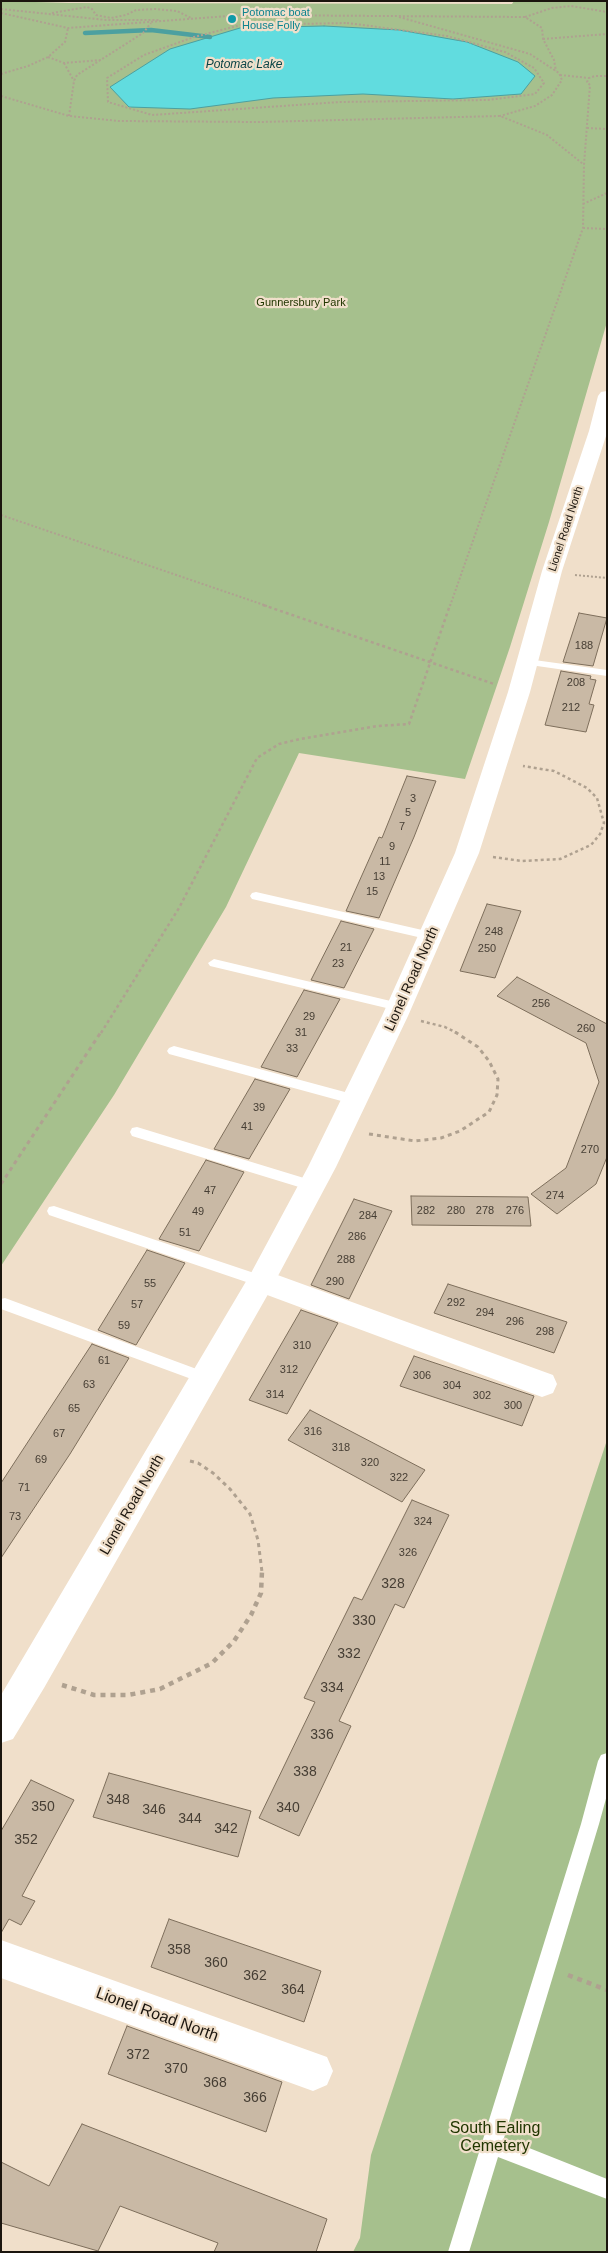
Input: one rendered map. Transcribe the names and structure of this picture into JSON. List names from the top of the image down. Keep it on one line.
{"streets":{"street":["Lionel Road North"]},"water":["Potomac Lake"],"parks":["Gunnersbury Park","South Ealing Cemetery"],"places":["Potomac boat House Folly"],"house_numbers":["188","208","212","3","5","7","9","11","13","15","248","21","250","23","256","29","260","31","33","39","41","270","47","274","282","280","278","276","49","284","51","286","288","290","55","292","57","294","296","59","298","310","61","312","306","63","304","314","302","300","65","316","67","318","69","320","322","71","73","324","326","328","330","332","334","336","338","348","350","340","346","344","342","352","358","360","362","364","372","370","368","366"]}
